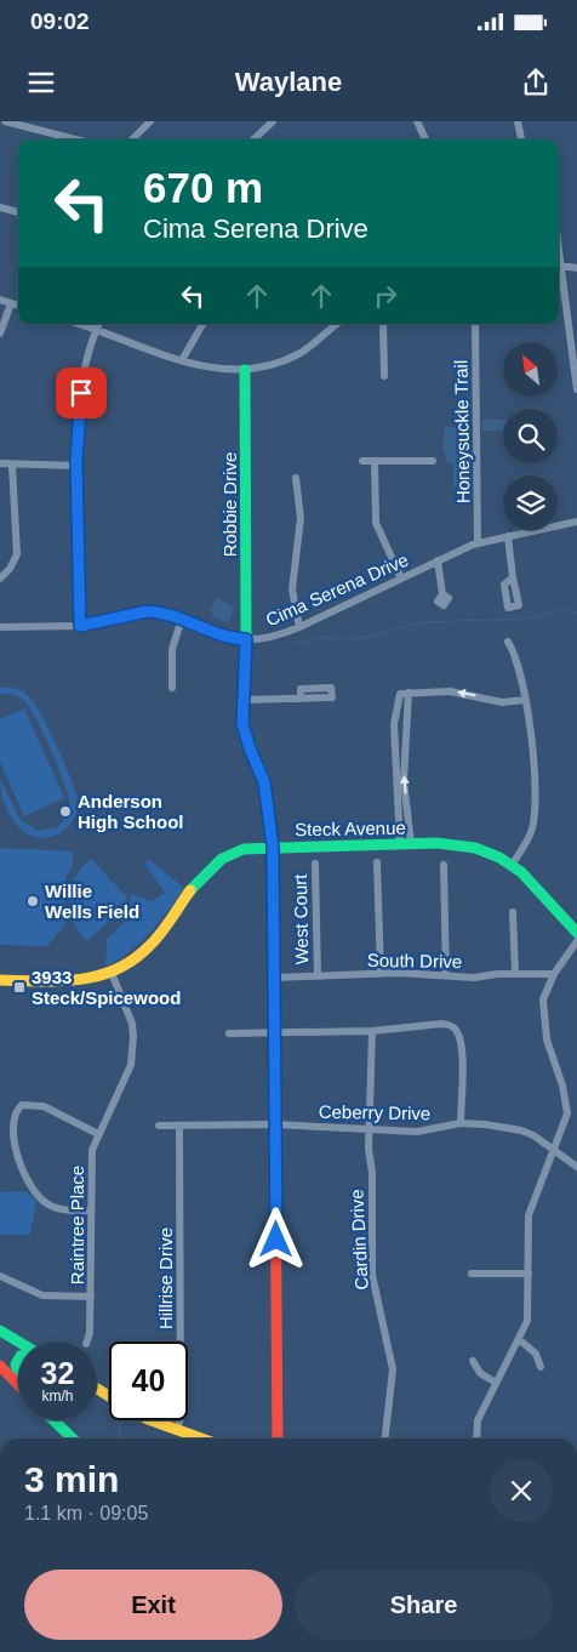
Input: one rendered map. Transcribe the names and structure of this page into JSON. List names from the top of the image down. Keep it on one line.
{"streets":{"street":["Honeysuckle Trail","Robbie Drive","Cima Serena Drive","Steck Avenue","West Court","South Drive","Ceberry Drive","Raintree Place","Cardin Drive","Hillrise Drive"]},"crossings":[["Honeysuckle Trail","Cima Serena Drive"],["Robbie Drive","Cima Serena Drive"],["Robbie Drive","Steck Avenue"],["Robbie Drive","South Drive"],["Robbie Drive","Ceberry Drive"],["Steck Avenue","Raintree Place"],["West Court","South Drive"],["Ceberry Drive","Cardin Drive"],["Ceberry Drive","Hillrise Drive"]],"places":{"other":["Anderson High School","Willie Wells Field"],"transit":["3933 Steck/Spicewood"]},"north":"top left","page":{"status":"09:02","header":"Waylane","turn":["670 m","Cima Serena Drive"],"speed":"32 km/h","limit":"40","heading":["3 min","1.1 km · 09:05"],"buttons":["Exit","Share"]}}
